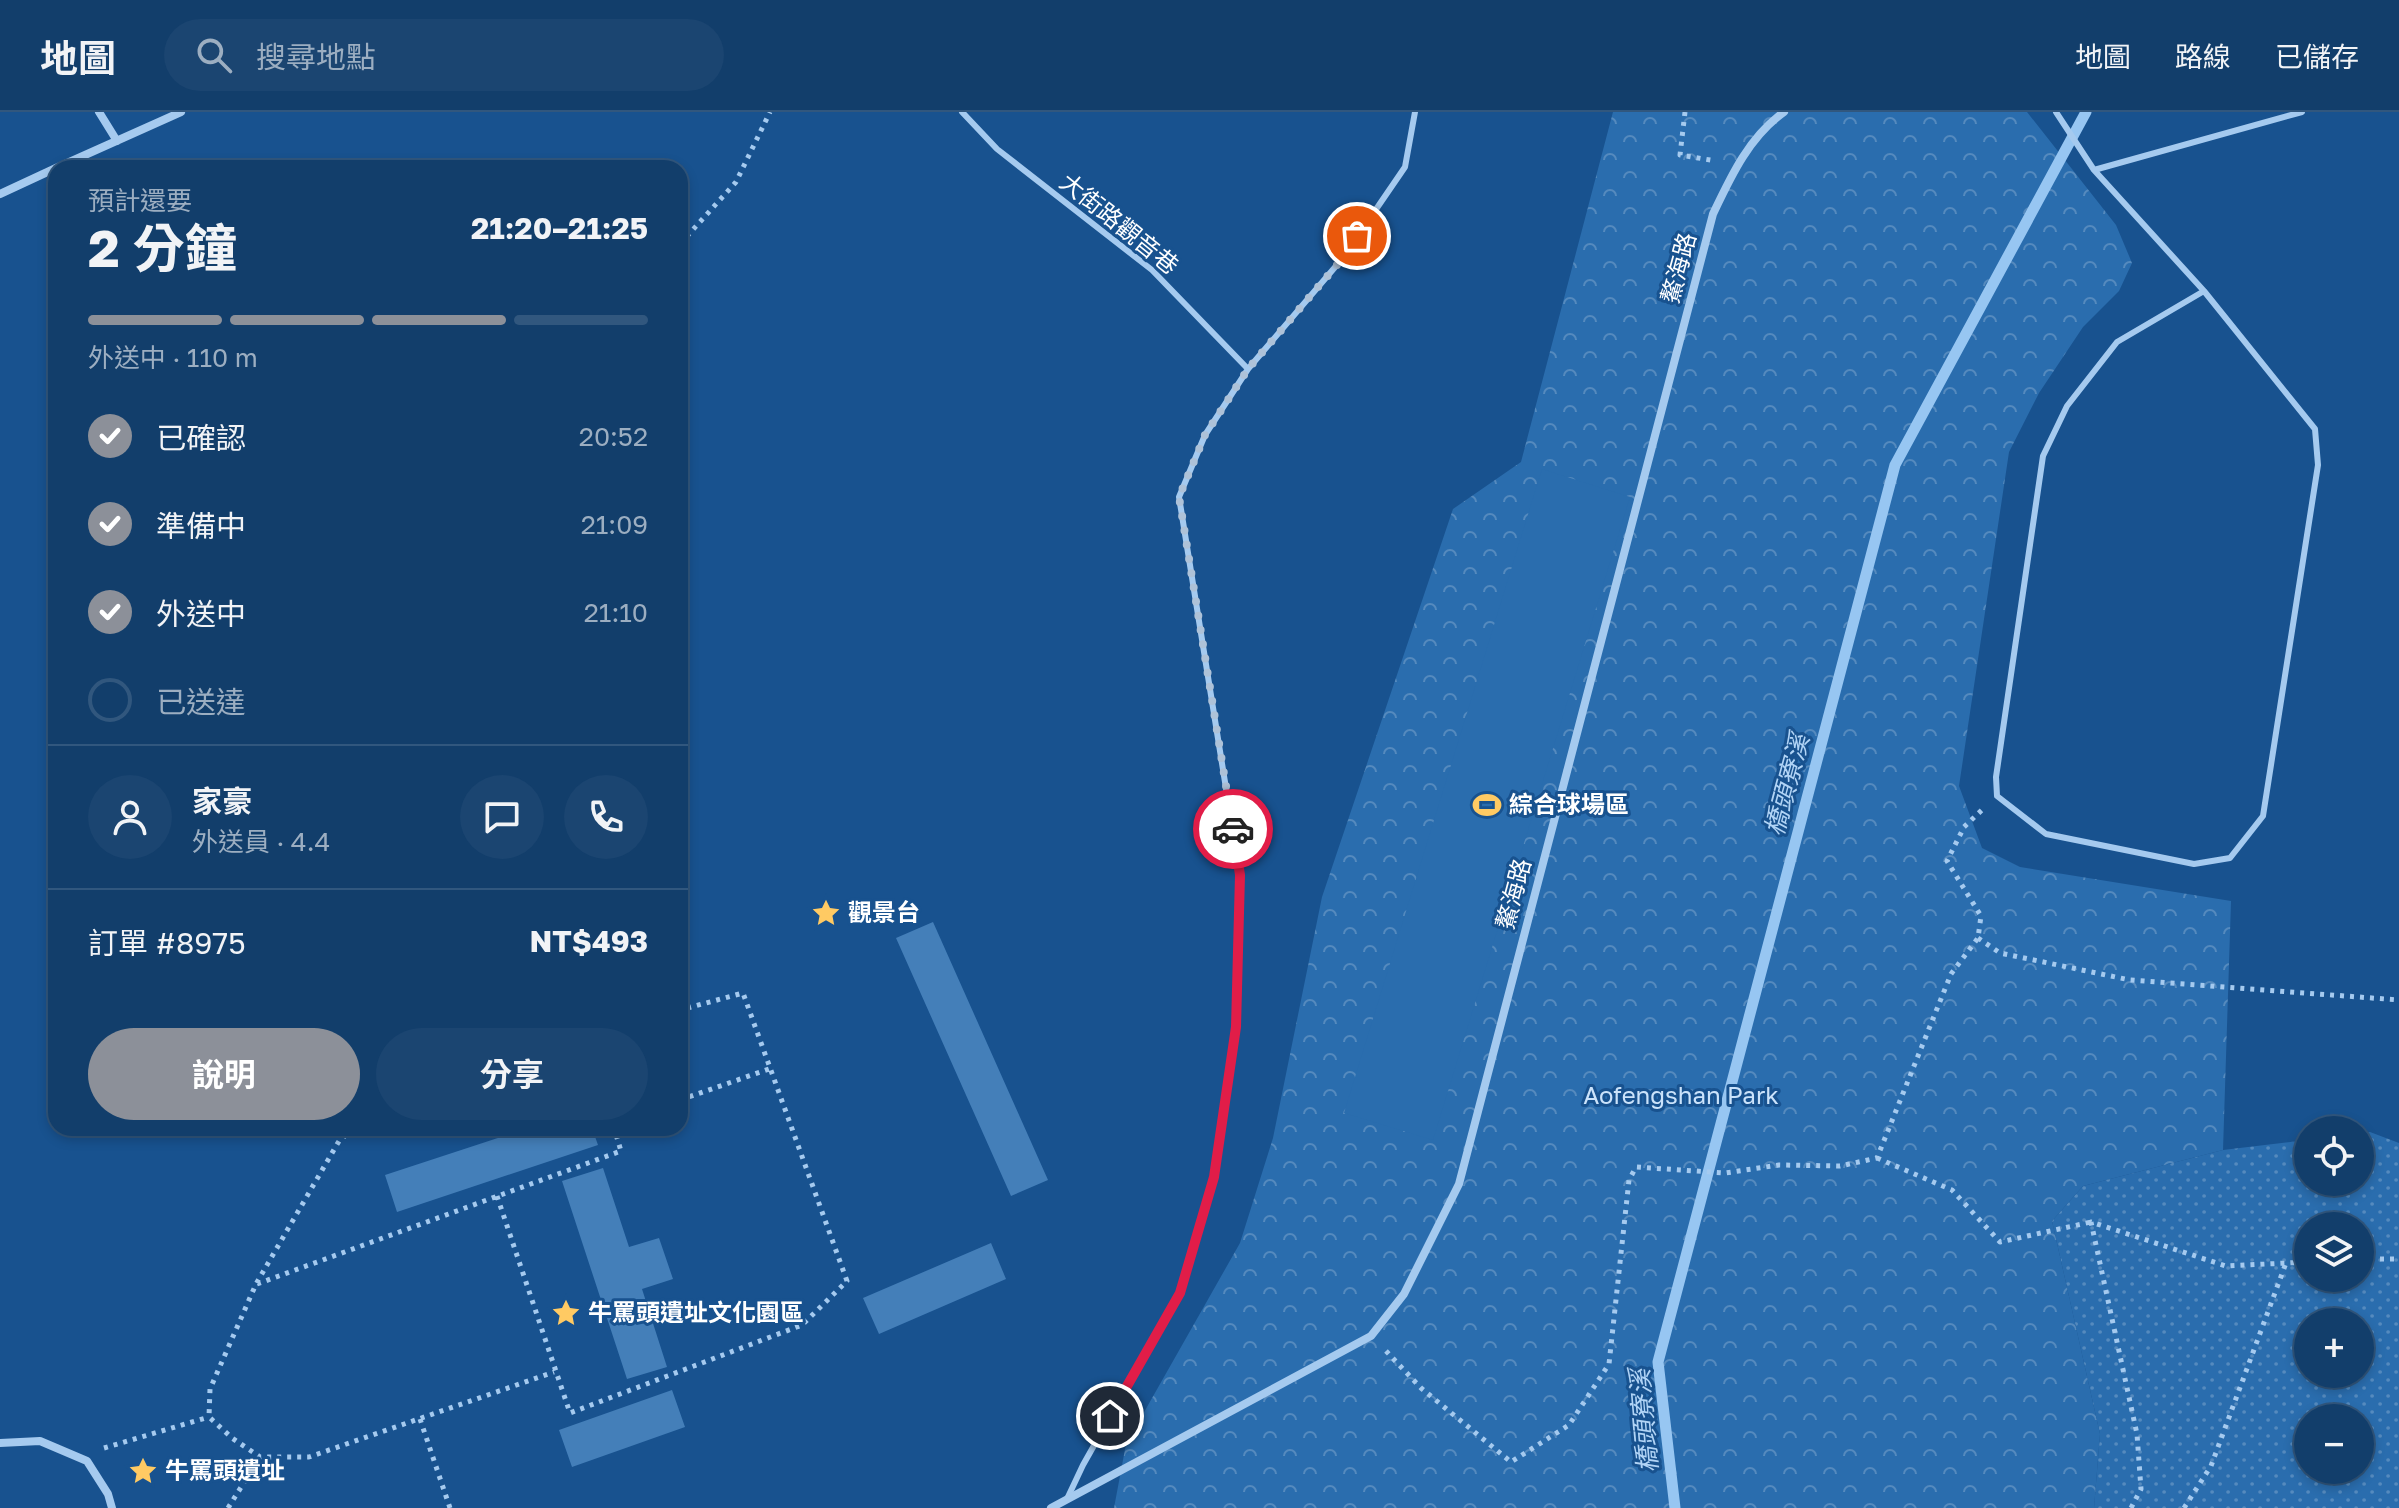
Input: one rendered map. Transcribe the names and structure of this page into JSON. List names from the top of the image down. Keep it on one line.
{"streets":{"street":["鰲海路"],"lane":["大街路觀音巷"]},"water":["橋頭寮溪"],"parks":["Aofengshan Park"],"places":{"sports":["綜合球場區"],"place":["觀景台","牛罵頭遺址文化園區","牛罵頭遺址"]},"page":{"header":"地圖","search":"搜尋地點","nav":["地圖","路線","已儲存"],"heading":["2 分鐘","預計還要","21:20–21:25"],"panel":["家豪","外送員 · 4.4","訂單 #8975","NT$493"],"bar":"外送中 · 110 m","list":[["已確認","20:52"],["準備中","21:09"],["外送中","21:10"],"已送達"],"buttons":["說明","分享"],"map_buttons":["+","−"]}}
